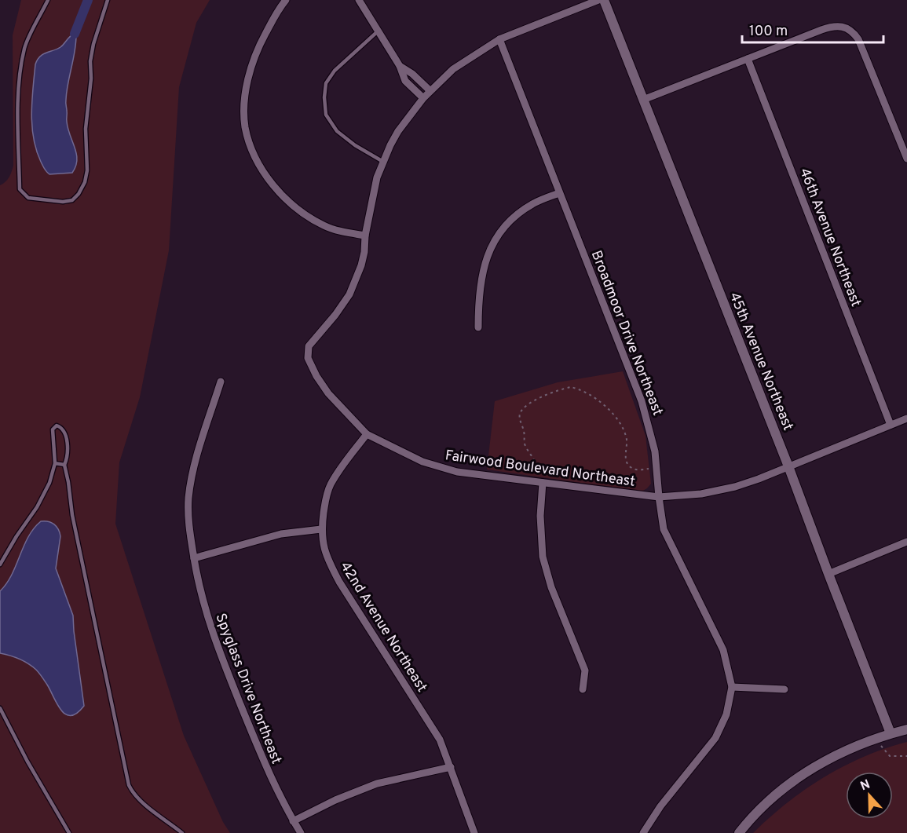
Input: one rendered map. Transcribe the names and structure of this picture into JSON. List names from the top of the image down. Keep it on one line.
{"streets":{"street":["46th Avenue Northeast","Broadmoor Drive Northeast","45th Avenue Northeast","Fairwood Boulevard Northeast","42nd Avenue Northeast","Spyglass Drive Northeast"]},"crossings":[["46th Avenue Northeast","Fairwood Boulevard Northeast"],["Broadmoor Drive Northeast","Fairwood Boulevard Northeast"],["45th Avenue Northeast","Fairwood Boulevard Northeast"],["Fairwood Boulevard Northeast","42nd Avenue Northeast"]],"scale_bar":"100 m","north":"top"}
